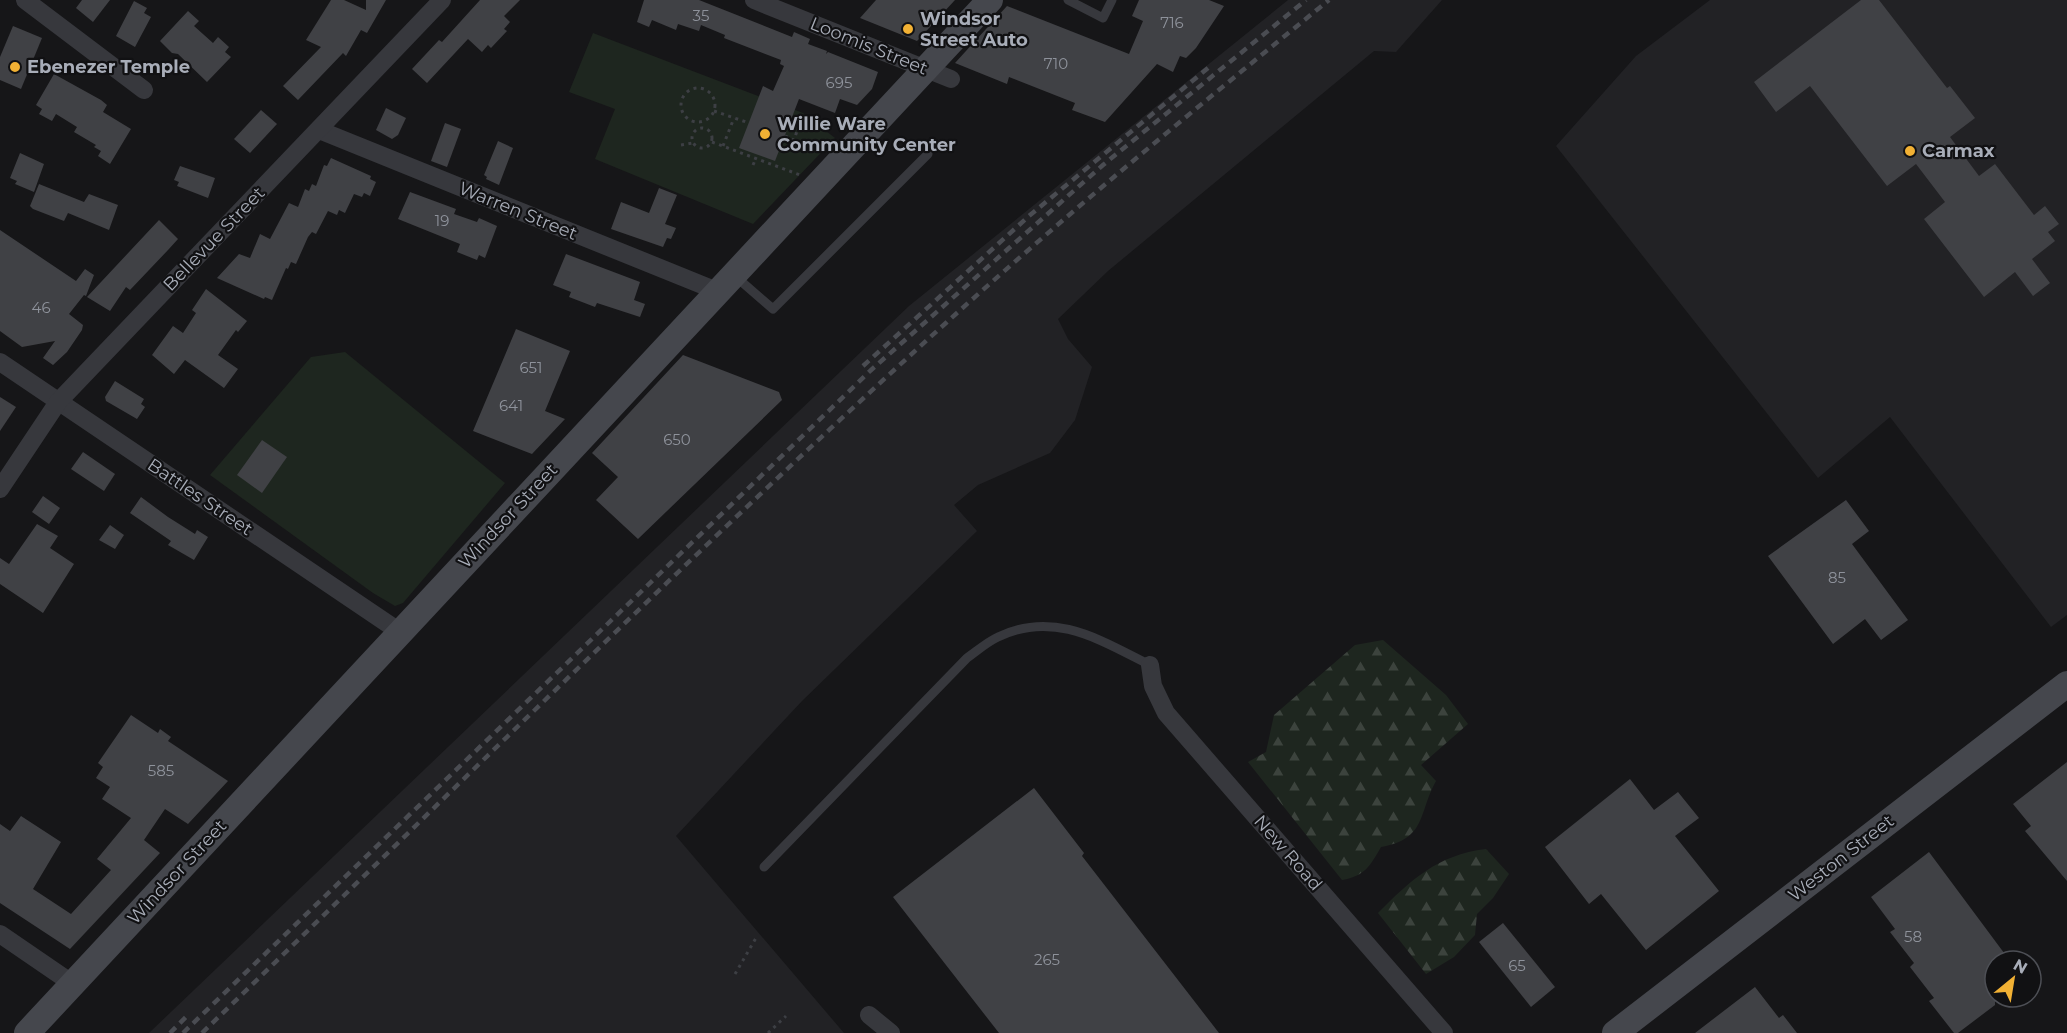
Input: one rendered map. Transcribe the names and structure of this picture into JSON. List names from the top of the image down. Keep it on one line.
{"streets":{"main road":["Windsor Street","Weston Street"],"street":["Loomis Street","Warren Street","Bellevue Street","Battles Street","New Road"]},"crossings":[["Loomis Street","Windsor Street"],["Warren Street","Bellevue Street"],["Warren Street","Windsor Street"],["Bellevue Street","Battles Street"],["Battles Street","Windsor Street"]],"places":["Windsor Street Auto","Ebenezer Temple","Willie Ware Community Center","Carmax"],"house_numbers":["35","716","710","695","19","46","651","641","650","85","585","58","265","65"],"north":"top right"}
